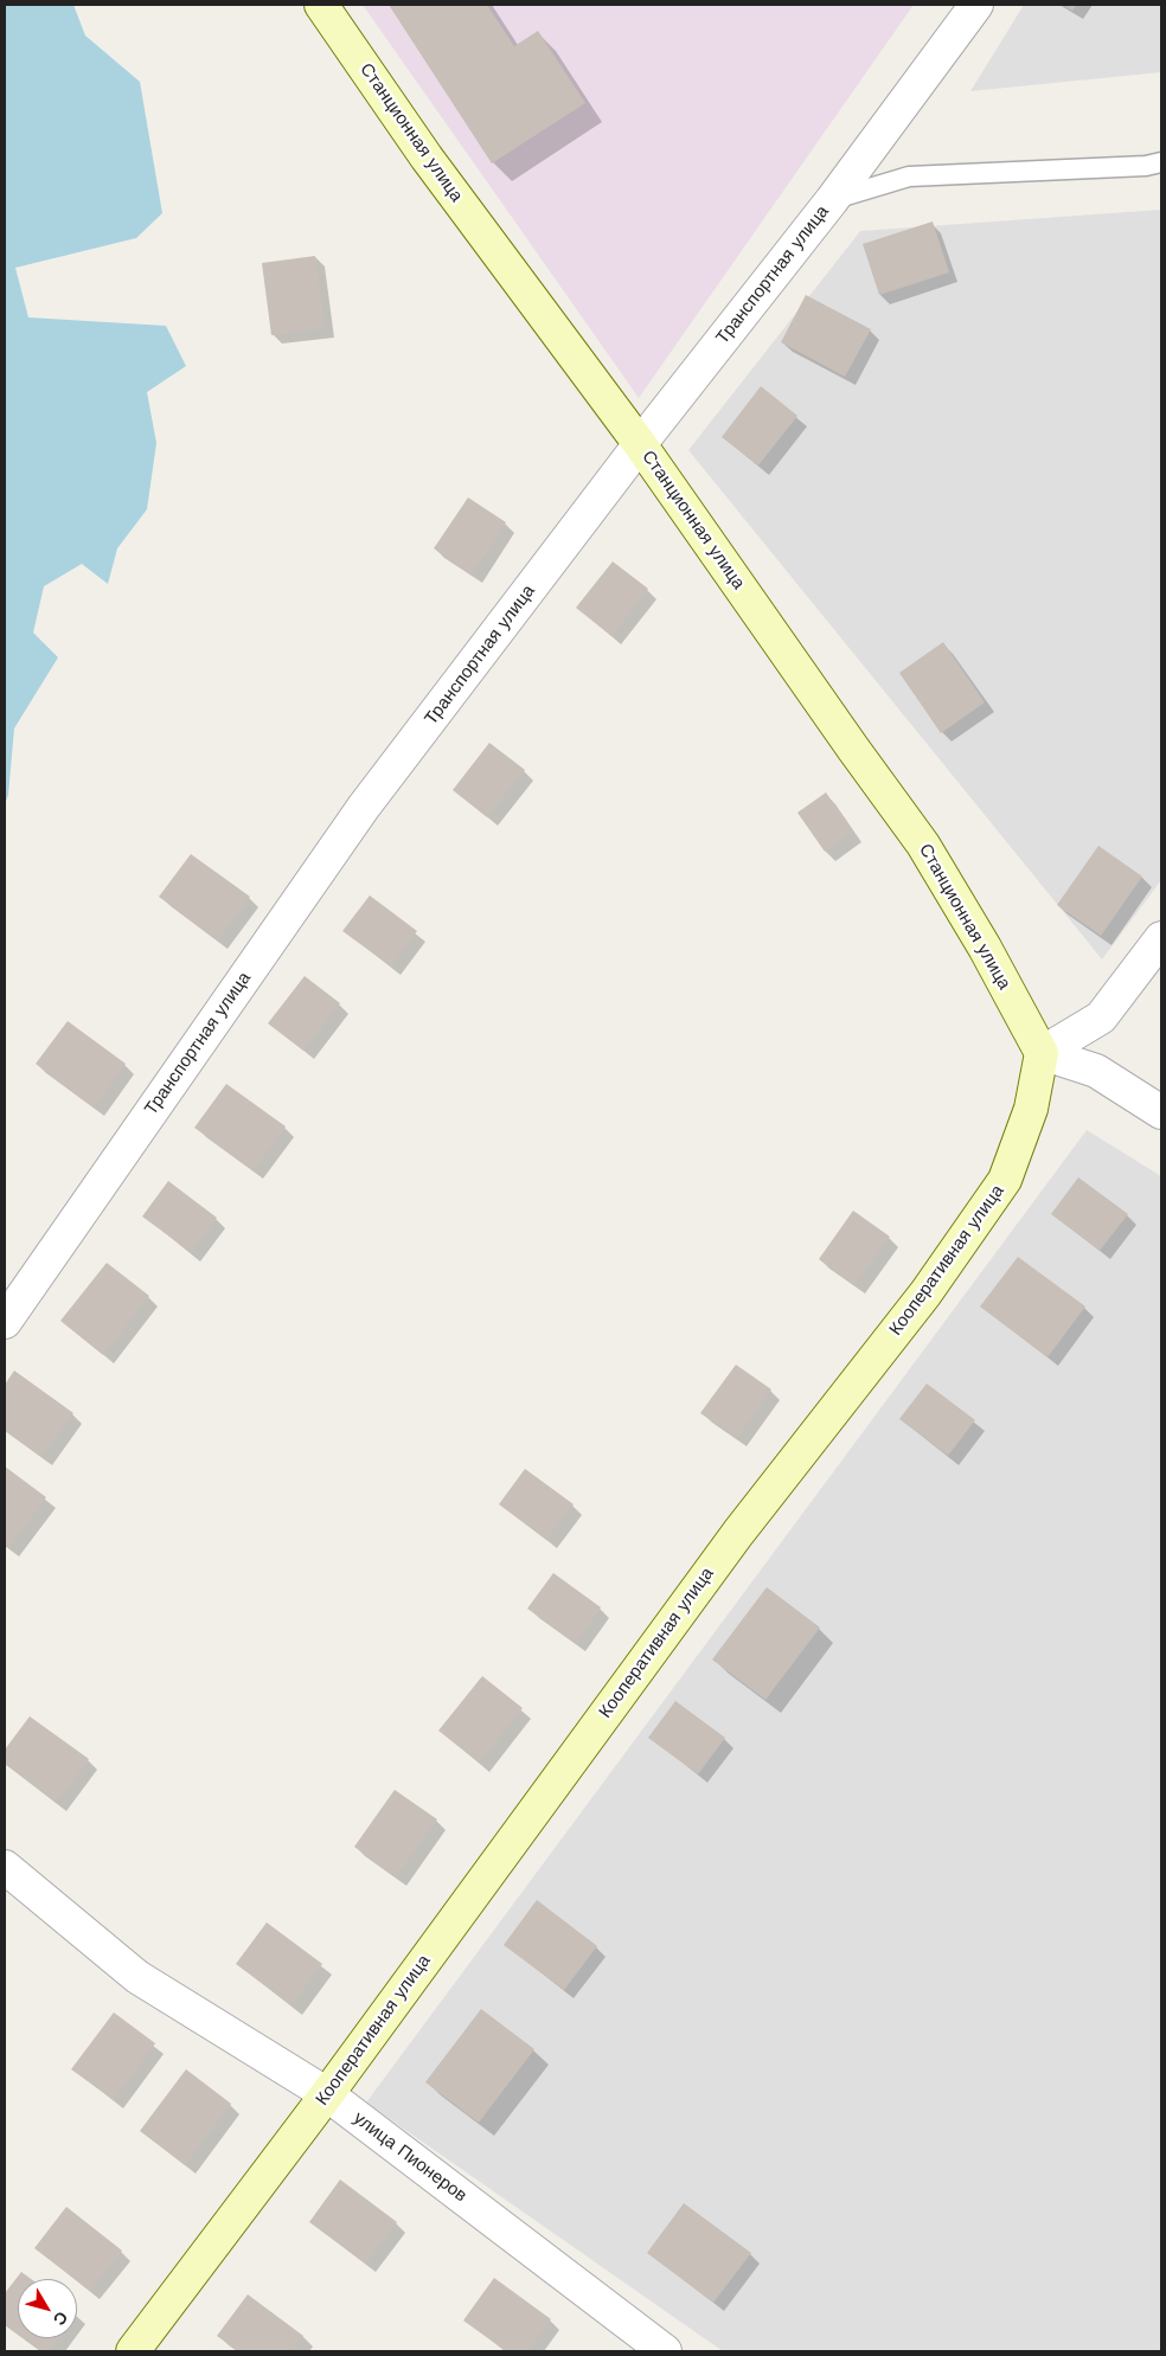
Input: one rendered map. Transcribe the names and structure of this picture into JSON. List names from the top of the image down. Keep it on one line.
{"streets":{"main road":["Станционная улица","Кооперативная улица"],"street":["Транспортная улица","улица Пионеров"]},"crossings":[["Станционная улица","Транспортная улица"],["Станционная улица","Кооперативная улица"],["Кооперативная улица","улица Пионеров"]],"north":"bottom right"}
